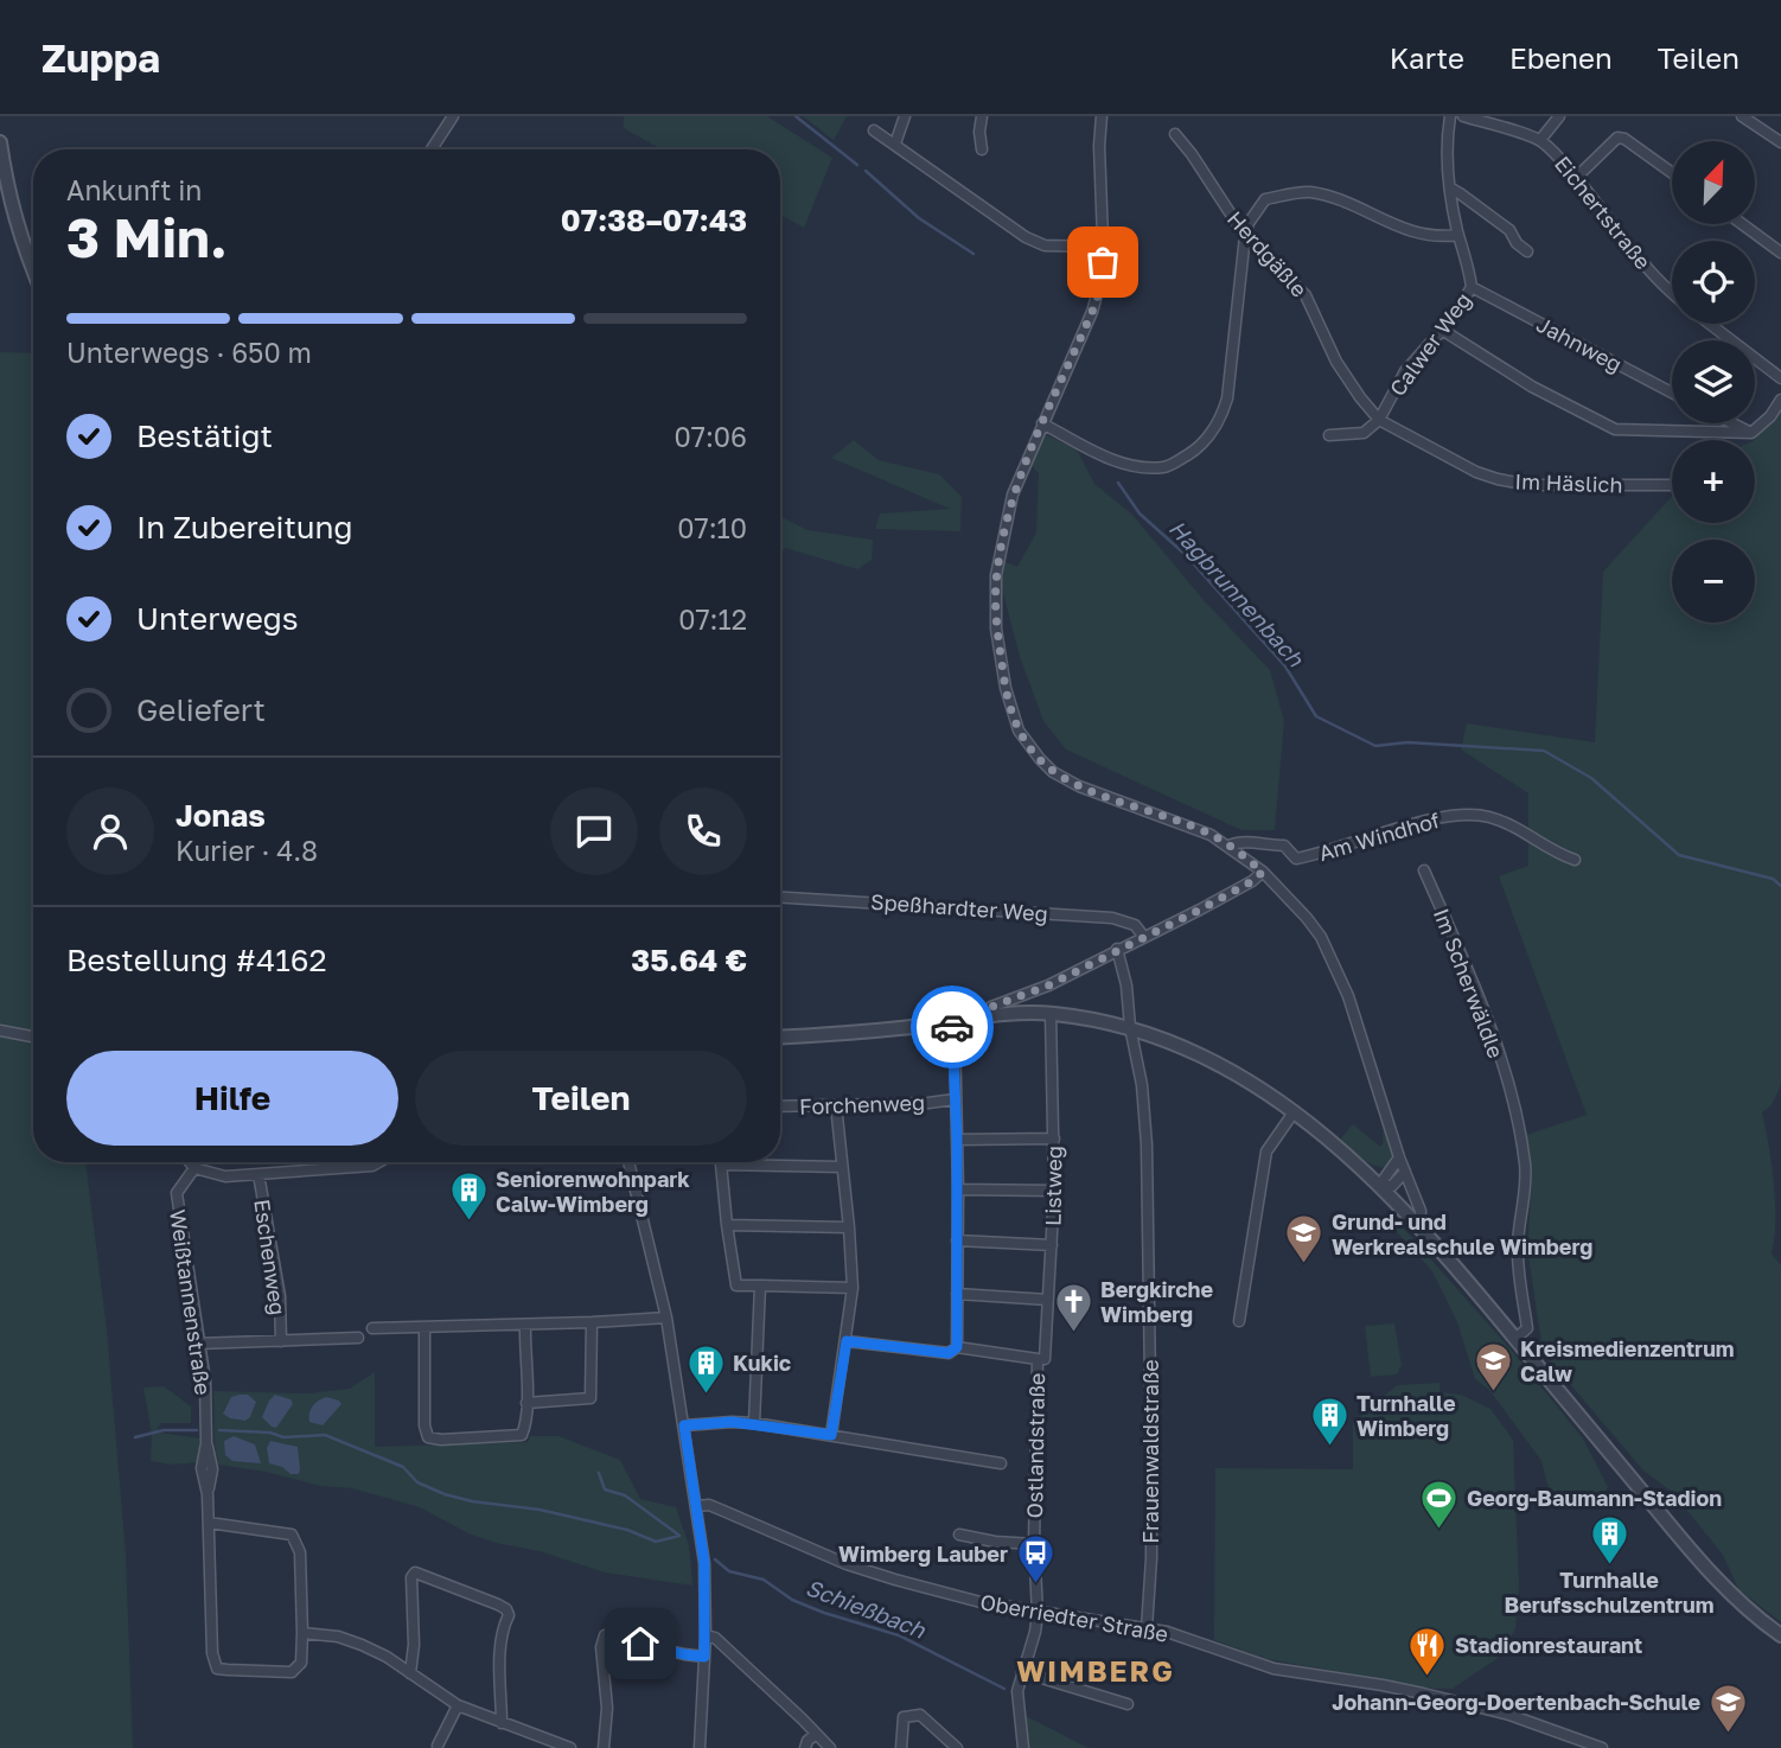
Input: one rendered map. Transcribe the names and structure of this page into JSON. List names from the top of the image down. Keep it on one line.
{"streets":{"street":["Eichertstraße","Herdgäßle","Calwer Weg","Jahnweg","Im Häslich","Am Windhof","Speßhardter Weg","Im Scherwäldle","Forchenweg","Listweg","Eschenweg","Weißtannenstraße","Ostlandstraße","Frauenwaldstraße","Oberriedter Straße"]},"crossings":[["Herdgäßle","Calwer Weg"],["Herdgäßle","Im Häslich"],["Calwer Weg","Jahnweg"],["Calwer Weg","Im Häslich"],["Ostlandstraße","Oberriedter Straße"],["Frauenwaldstraße","Oberriedter Straße"]],"districts":["WIMBERG"],"water":["Hagbrunnenbach","Schießbach"],"places":{"building":["Seniorenwohnpark Calw-Wimberg","Kukic","Turnhalle Wimberg","Turnhalle Berufsschulzentrum"],"school or university":["Grund- und Werkrealschule Wimberg","Kreismedienzentrum Calw","Johann-Georg-Doertenbach-Schule"],"church":["Bergkirche Wimberg"],"sports":["Georg-Baumann-Stadion"],"bus stop":["Wimberg Lauber"],"restaurant":["Stadionrestaurant"]},"north":"top right","page":{"header":"Zuppa","nav":["Karte","Ebenen","Teilen"],"map_buttons":["+","−"],"heading":["3 Min.","Ankunft in","07:38–07:43"],"panel":["Jonas","Kurier · 4.8","Bestellung #4162","35.64 €"],"bar":"Unterwegs · 650 m","list":[["Bestätigt","07:06"],["In Zubereitung","07:10"],["Unterwegs","07:12"],"Geliefert"],"buttons":["Hilfe","Teilen"]}}
